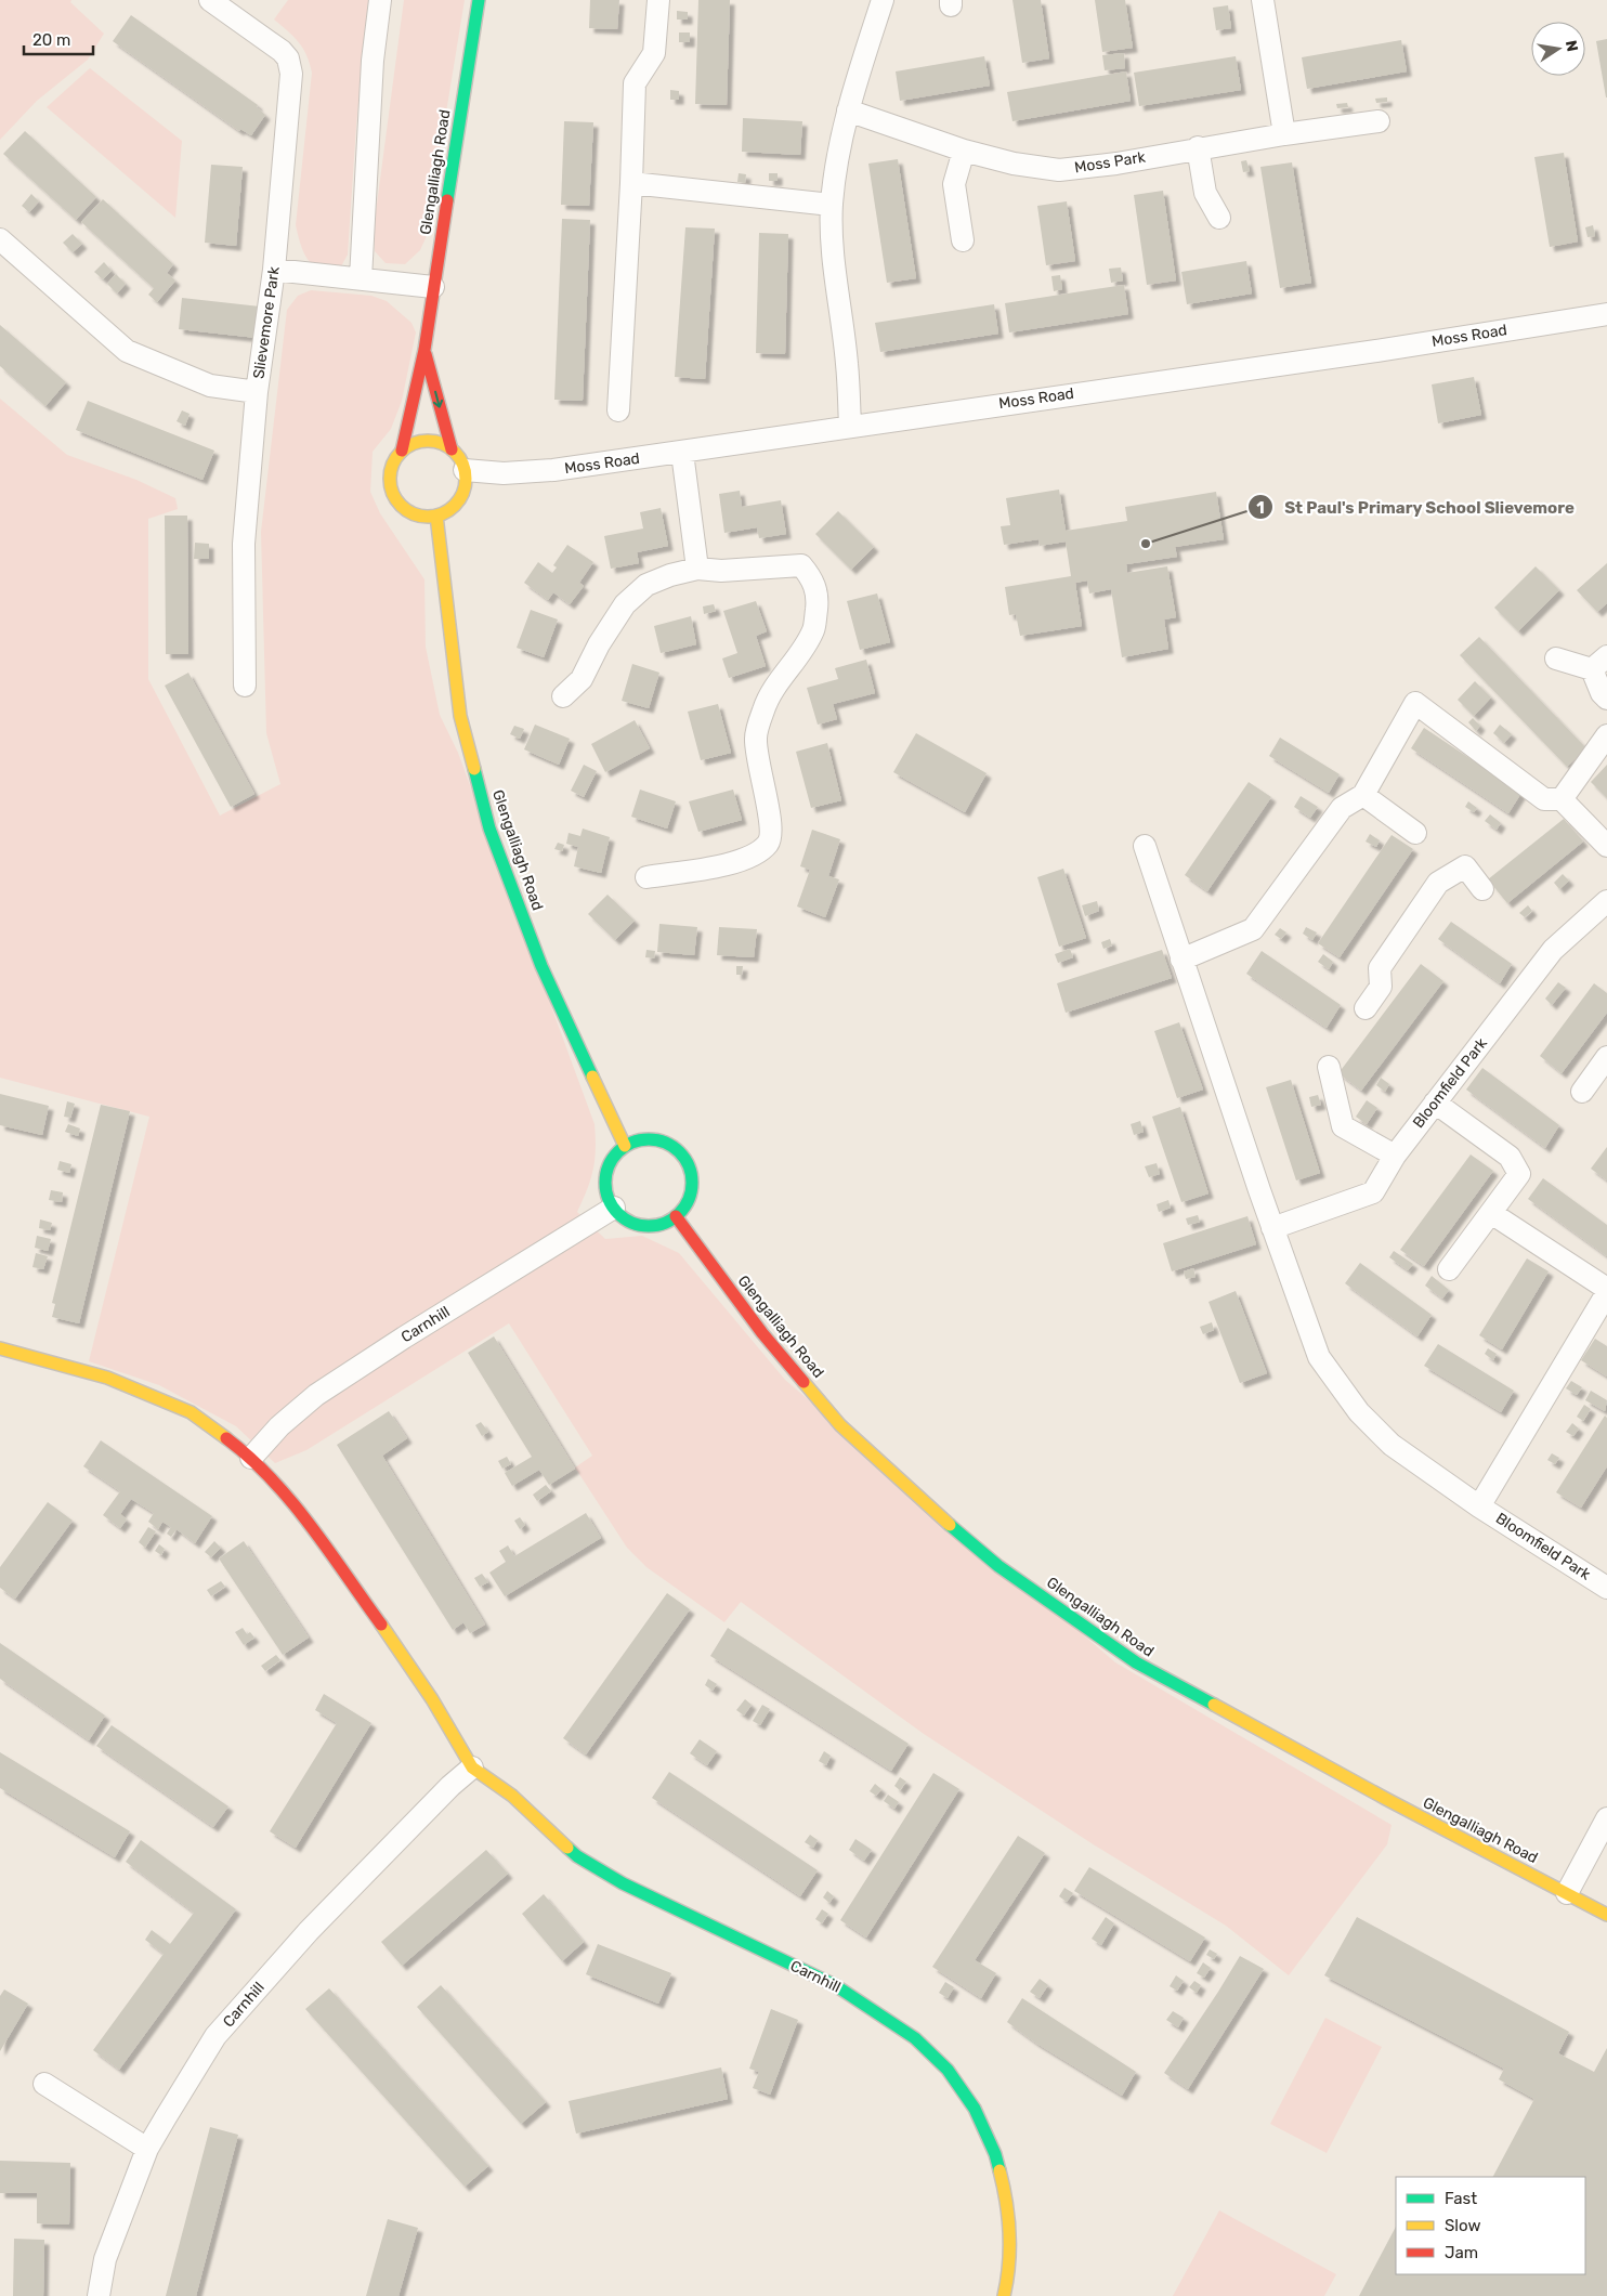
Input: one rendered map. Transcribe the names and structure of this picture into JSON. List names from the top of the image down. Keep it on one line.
{"streets":{"main road":["Glengalliagh Road","Carnhill"],"street":["Moss Park","Slievemore Park","Moss Road","Bloomfield Park"]},"crossings":[["Glengalliagh Road","Moss Road"],["Glengalliagh Road","Carnhill"]],"places":["St Paul's Primary School Slievemore"],"legend":["Fast","Slow","Jam"],"scale_bar":"20 m","north":"right"}
